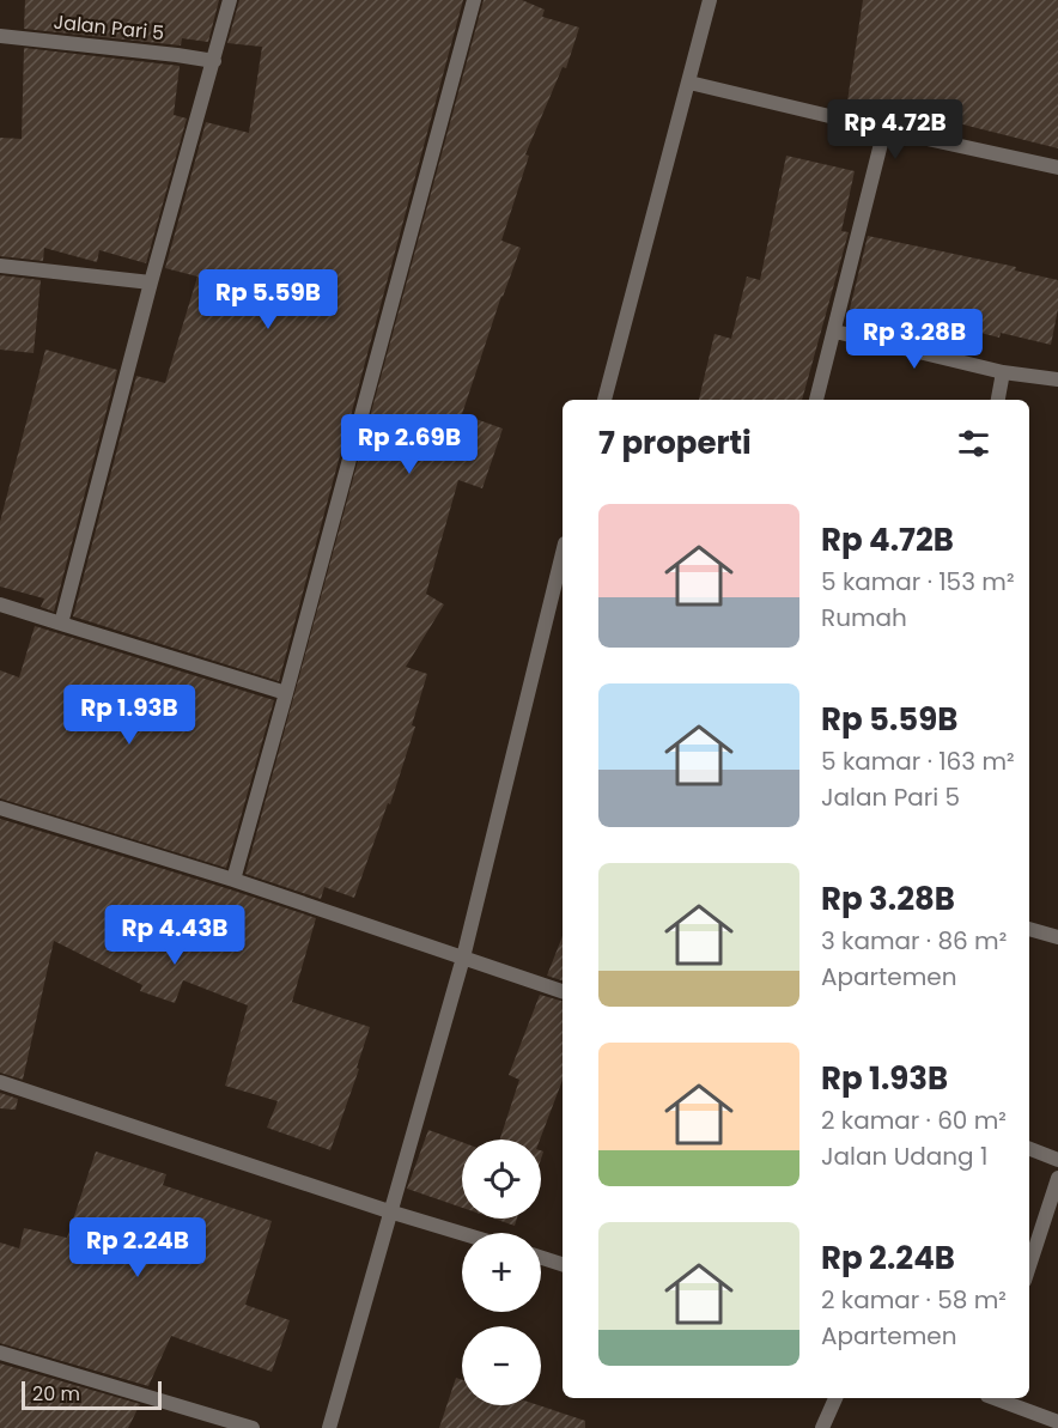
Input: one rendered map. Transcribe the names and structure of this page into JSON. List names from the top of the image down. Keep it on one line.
{"streets":{"street":["Jalan Pari 5"]},"scale_bar":"20 m","page":{"price":["Rp 4.72B","Rp 5.59B","Rp 3.28B","Rp 2.69B","Rp 1.93B","Rp 4.43B","Rp 2.24B"],"heading":"7 properti","list":[{"name":"Rp 4.72B","note":"5 kamar · 153 m² · Rumah"},{"name":"Rp 5.59B","note":"5 kamar · 163 m² · Jalan Pari 5"},{"name":"Rp 3.28B","note":"3 kamar · 86 m² · Apartemen"},{"name":"Rp 1.93B","note":"2 kamar · 60 m² · Jalan Udang 1"},{"name":"Rp 2.24B","note":"2 kamar · 58 m² · Apartemen"}],"map_buttons":["+","−"],"scale":"20 m"}}
